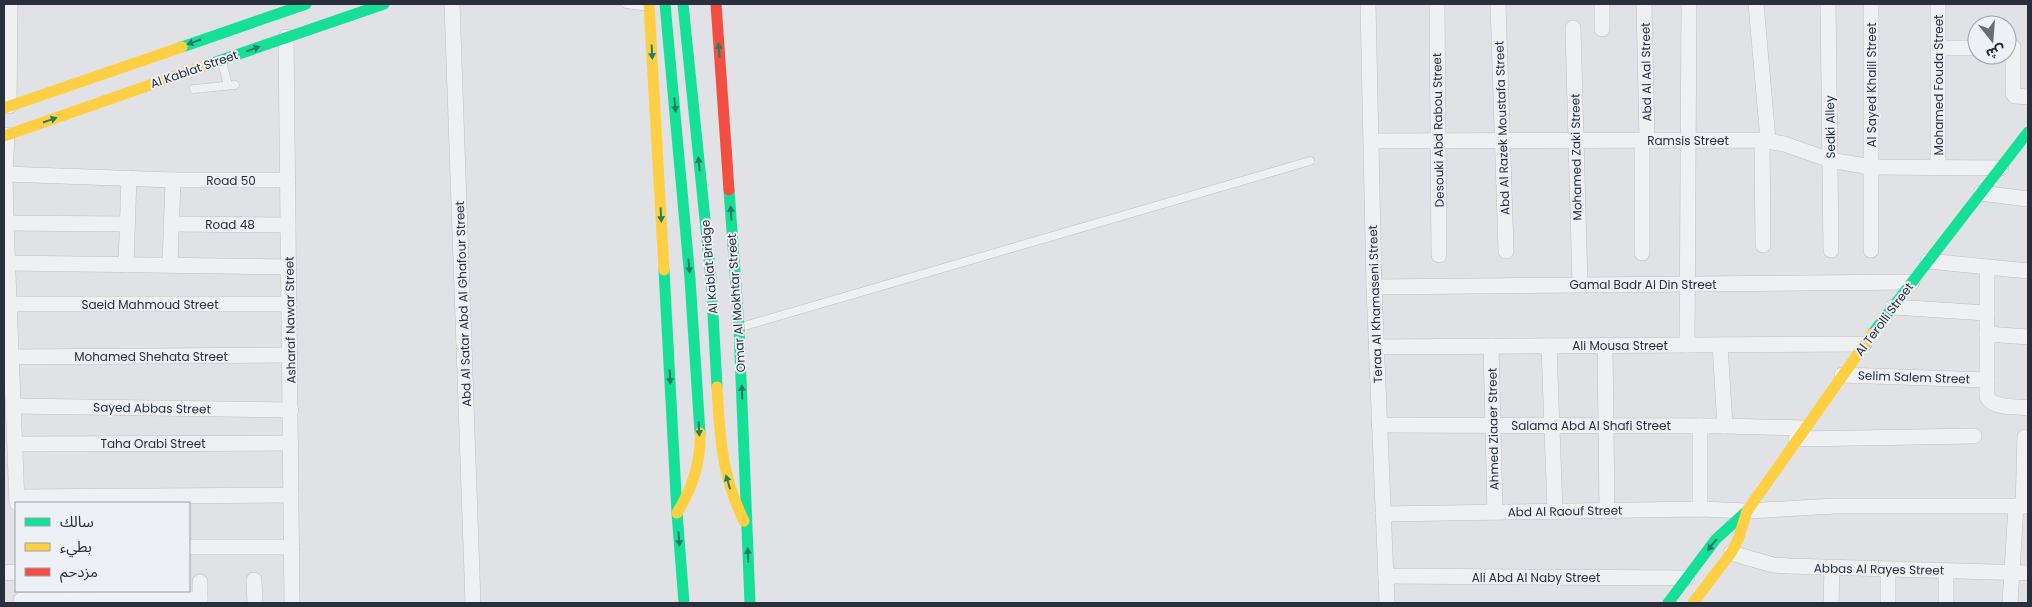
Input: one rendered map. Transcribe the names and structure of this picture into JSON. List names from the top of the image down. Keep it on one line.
{"streets":{"main road":["Al Kablat Street","Al Kablat Bridge","Omar Al Mokhtar Street","Al Terolli Street"],"street":["Abd Al Aal Street","Al Sayed Khalil Street","Mohamed Fouda Street","Sedki Alley","Abd Al Razek Moustafa Street","Desouki Abd Rabou Street","Ramsis Street","Mohamed Zaki Street","Road 50","Road 48","Gamal Badr Al Din Street","Saeid Mahmoud Street","Abd Al Satar Abd Al Ghafour Street","Teraa Al Khamaseni Street","Asharaf Nawar Street","Ali Mousa Street","Mohamed Shehata Street","Selim Salem Street","Sayed Abbas Street","Salama Abd Al Shafi Street","Ahmed Ziaaer Street","Taha Orabi Street","Abd Al Raouf Street","Abbas Al Rayes Street","Ali Abd Al Naby Street"]},"crossings":[["Al Kablat Street","Asharaf Nawar Street"],["Abd Al Aal Street","Ramsis Street"],["Al Sayed Khalil Street","Ramsis Street"],["Mohamed Fouda Street","Ramsis Street"],["Sedki Alley","Ramsis Street"],["Abd Al Razek Moustafa Street","Ramsis Street"],["Desouki Abd Rabou Street","Ramsis Street"],["Ramsis Street","Mohamed Zaki Street"],["Ramsis Street","Teraa Al Khamaseni Street"],["Ramsis Street","Al Terolli Street"],["Mohamed Zaki Street","Gamal Badr Al Din Street"],["Road 50","Asharaf Nawar Street"],["Road 48","Asharaf Nawar Street"],["Al Kablat Bridge","Omar Al Mokhtar Street"],["Gamal Badr Al Din Street","Teraa Al Khamaseni Street"],["Gamal Badr Al Din Street","Al Terolli Street"],["Saeid Mahmoud Street","Asharaf Nawar Street"],["Teraa Al Khamaseni Street","Ali Mousa Street"],["Teraa Al Khamaseni Street","Salama Abd Al Shafi Street"],["Teraa Al Khamaseni Street","Abd Al Raouf Street"],["Teraa Al Khamaseni Street","Ali Abd Al Naby Street"],["Al Terolli Street","Ali Mousa Street"],["Al Terolli Street","Selim Salem Street"],["Al Terolli Street","Salama Abd Al Shafi Street"],["Al Terolli Street","Abd Al Raouf Street"],["Al Terolli Street","Abbas Al Rayes Street"],["Al Terolli Street","Ali Abd Al Naby Street"],["Asharaf Nawar Street","Mohamed Shehata Street"],["Asharaf Nawar Street","Sayed Abbas Street"],["Asharaf Nawar Street","Taha Orabi Street"],["Ali Mousa Street","Ahmed Ziaaer Street"],["Salama Abd Al Shafi Street","Ahmed Ziaaer Street"],["Ahmed Ziaaer Street","Abd Al Raouf Street"]],"legend":["سالك","بطيء","مزدحم"],"north":"bottom"}
